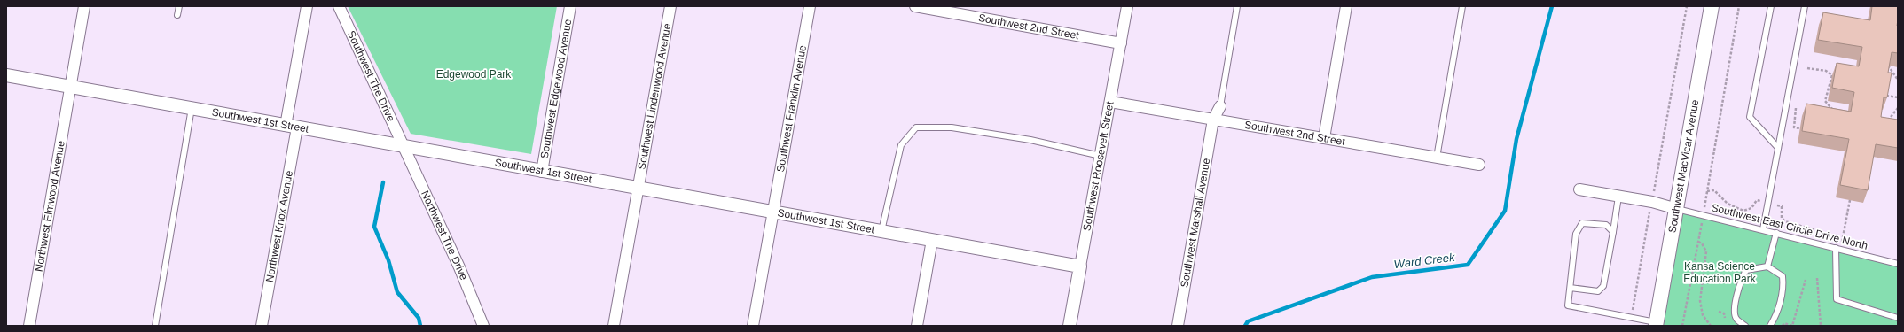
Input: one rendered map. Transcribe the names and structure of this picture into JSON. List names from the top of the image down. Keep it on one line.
{"streets":{"main road":["Southwest MacVicar Avenue"],"street":["Southwest 2nd Street","Southwest The Drive","Southwest Edgewood Avenue","Southwest Lindenwood Avenue","Southwest Franklin Avenue","Southwest 1st Street","Southwest Roosevelt Street","Northwest Elmwood Avenue","Southwest Marshall Avenue","Northwest Knox Avenue","Northwest The Drive"],"lane":["Southwest East Circle Drive North"]},"crossings":[["Southwest 2nd Street","Southwest Roosevelt Street"],["Southwest 2nd Street","Southwest Marshall Avenue"],["Southwest The Drive","Southwest 1st Street"],["Southwest The Drive","Northwest The Drive"],["Southwest Edgewood Avenue","Southwest 1st Street"],["Southwest Lindenwood Avenue","Southwest 1st Street"],["Southwest Franklin Avenue","Southwest 1st Street"],["Southwest 1st Street","Southwest Roosevelt Street"],["Southwest 1st Street","Northwest Elmwood Avenue"],["Southwest 1st Street","Northwest Knox Avenue"],["Southwest 1st Street","Northwest The Drive"],["Southwest MacVicar Avenue","Southwest East Circle Drive North"]],"water":["Ward Creek"],"parks":["Edgewood Park","Kansa Science Education Park"]}
